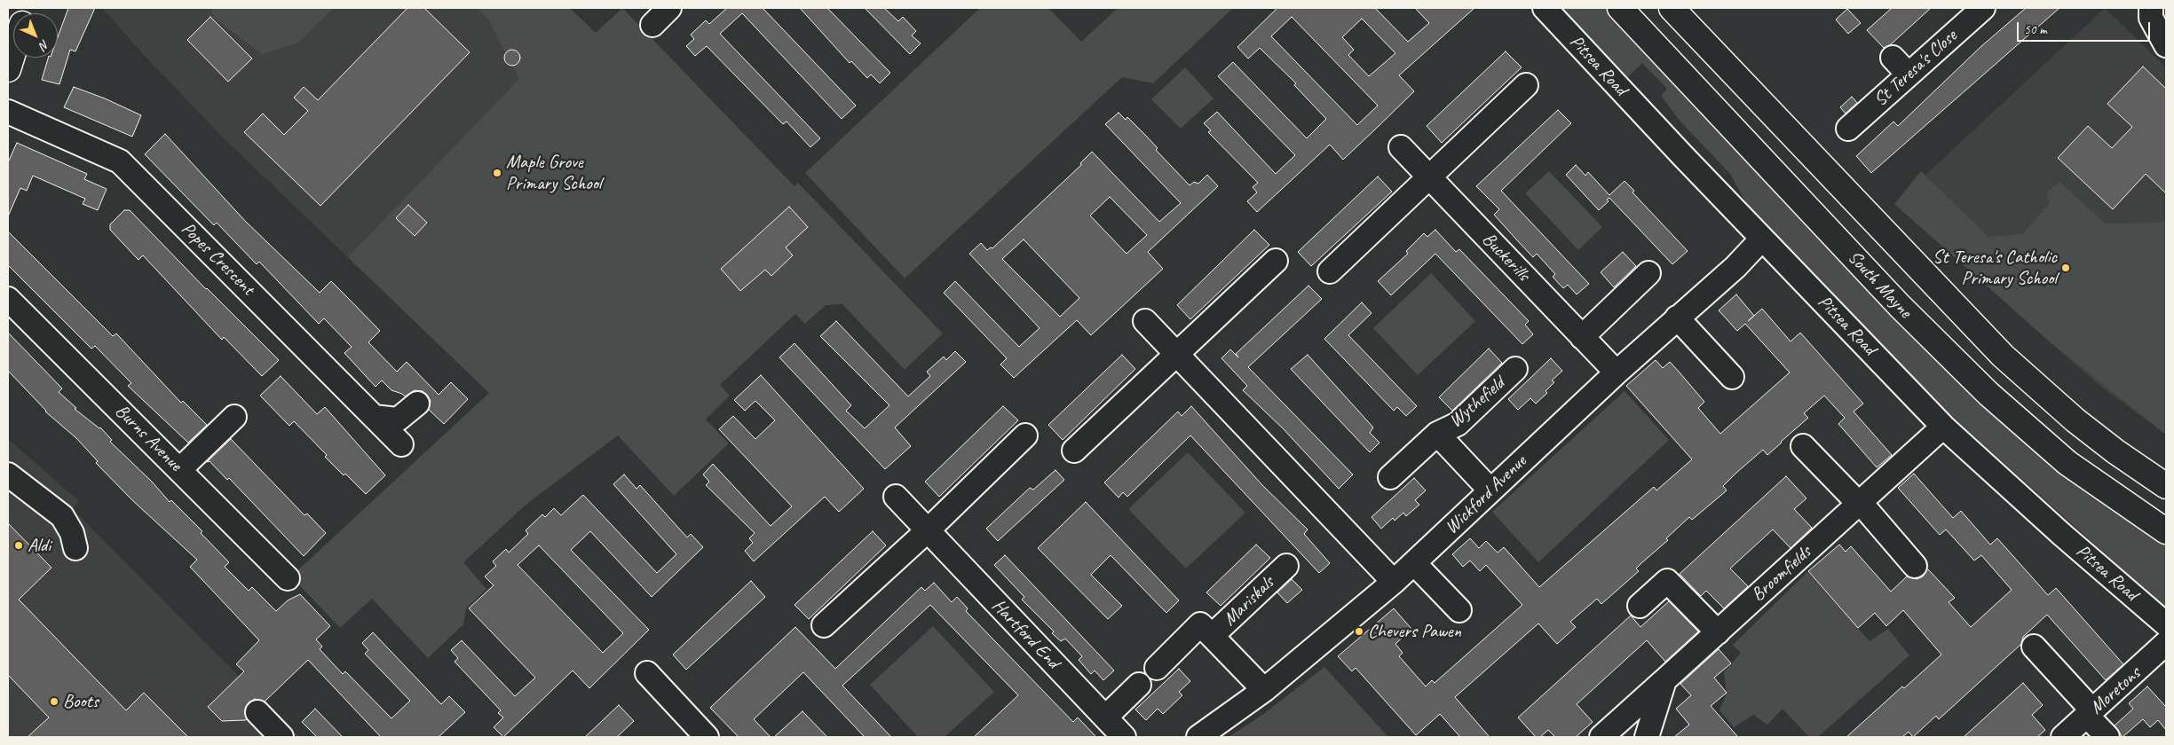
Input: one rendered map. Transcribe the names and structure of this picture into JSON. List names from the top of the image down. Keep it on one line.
{"streets":{"main road":["South Mayne"],"street":["Pitsea Road","St Teresa's Close","Buckerills","Popes Crescent","Wythefield","Burns Avenue","Wickford Avenue","Broomfields","Mariskals","Hartford End","Moretons"]},"crossings":[["Pitsea Road","Wickford Avenue"],["Pitsea Road","Broomfields"],["Buckerills","Wickford Avenue"],["Wythefield","Wickford Avenue"],["Wickford Avenue","Mariskals"]],"places":["Maple Grove Primary School","St Teresa's Catholic Primary School","Aldi","Chevers Pawen","Boots"],"scale_bar":"50 m","north":"bottom right"}
